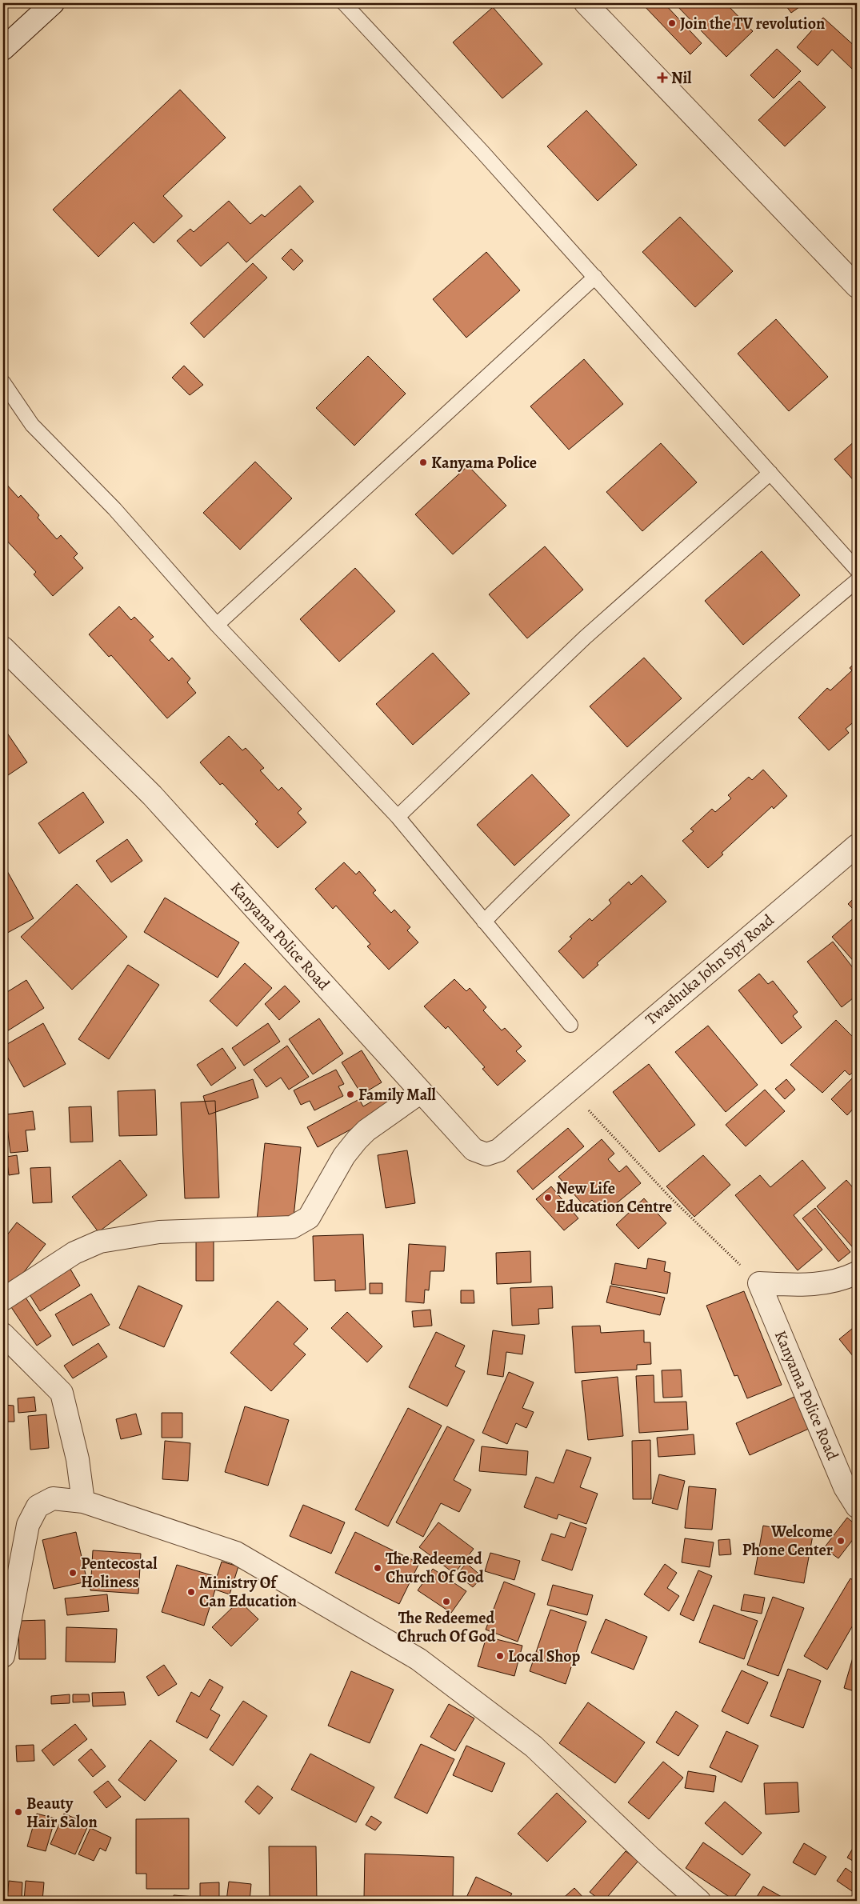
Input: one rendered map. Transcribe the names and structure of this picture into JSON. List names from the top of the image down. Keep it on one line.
{"streets":{"street":["Kanyama Police Road","Twashuka John Spy Road"]},"crossings":[["Kanyama Police Road","Twashuka John Spy Road"]],"places":{"other":["Join the TV revolution","Kanyama Police","Family Mall","New Life Education Centre","Welcome Phone Center","The Redeemed Church Of God","Pentecostal Holiness","Ministry Of Can Education","The Redeemed Chruch Of God","Local Shop","Beauty Hair Salon"],"health":["Nil"]}}
